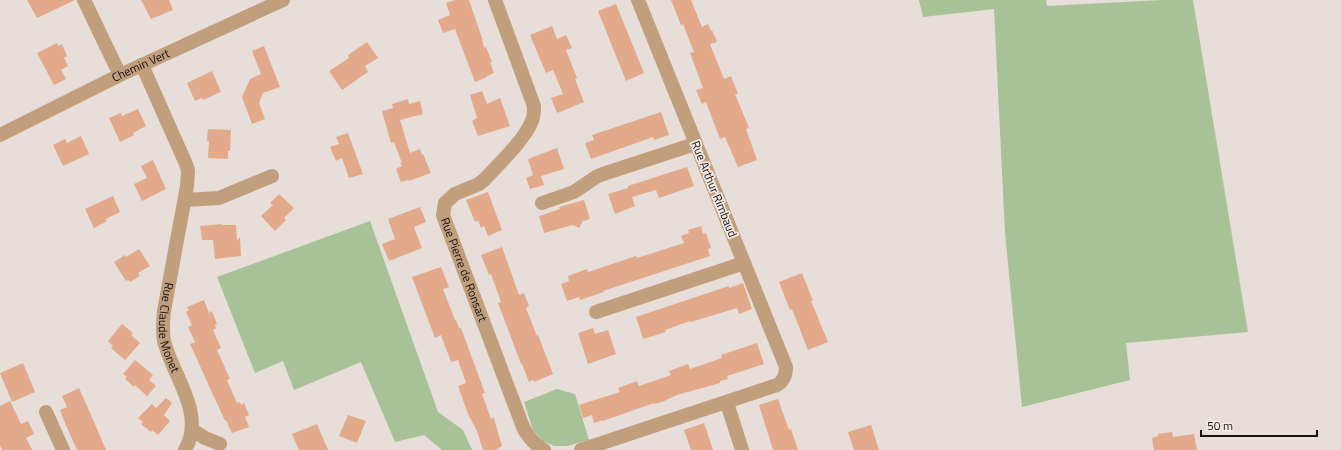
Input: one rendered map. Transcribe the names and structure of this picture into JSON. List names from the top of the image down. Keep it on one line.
{"streets":{"street":["Chemin Vert","Rue Arthur Rimbaud","Rue Pierre de Ronsart","Rue Claude Monet"]},"crossings":[["Chemin Vert","Rue Claude Monet"]],"scale_bar":"50 m"}
